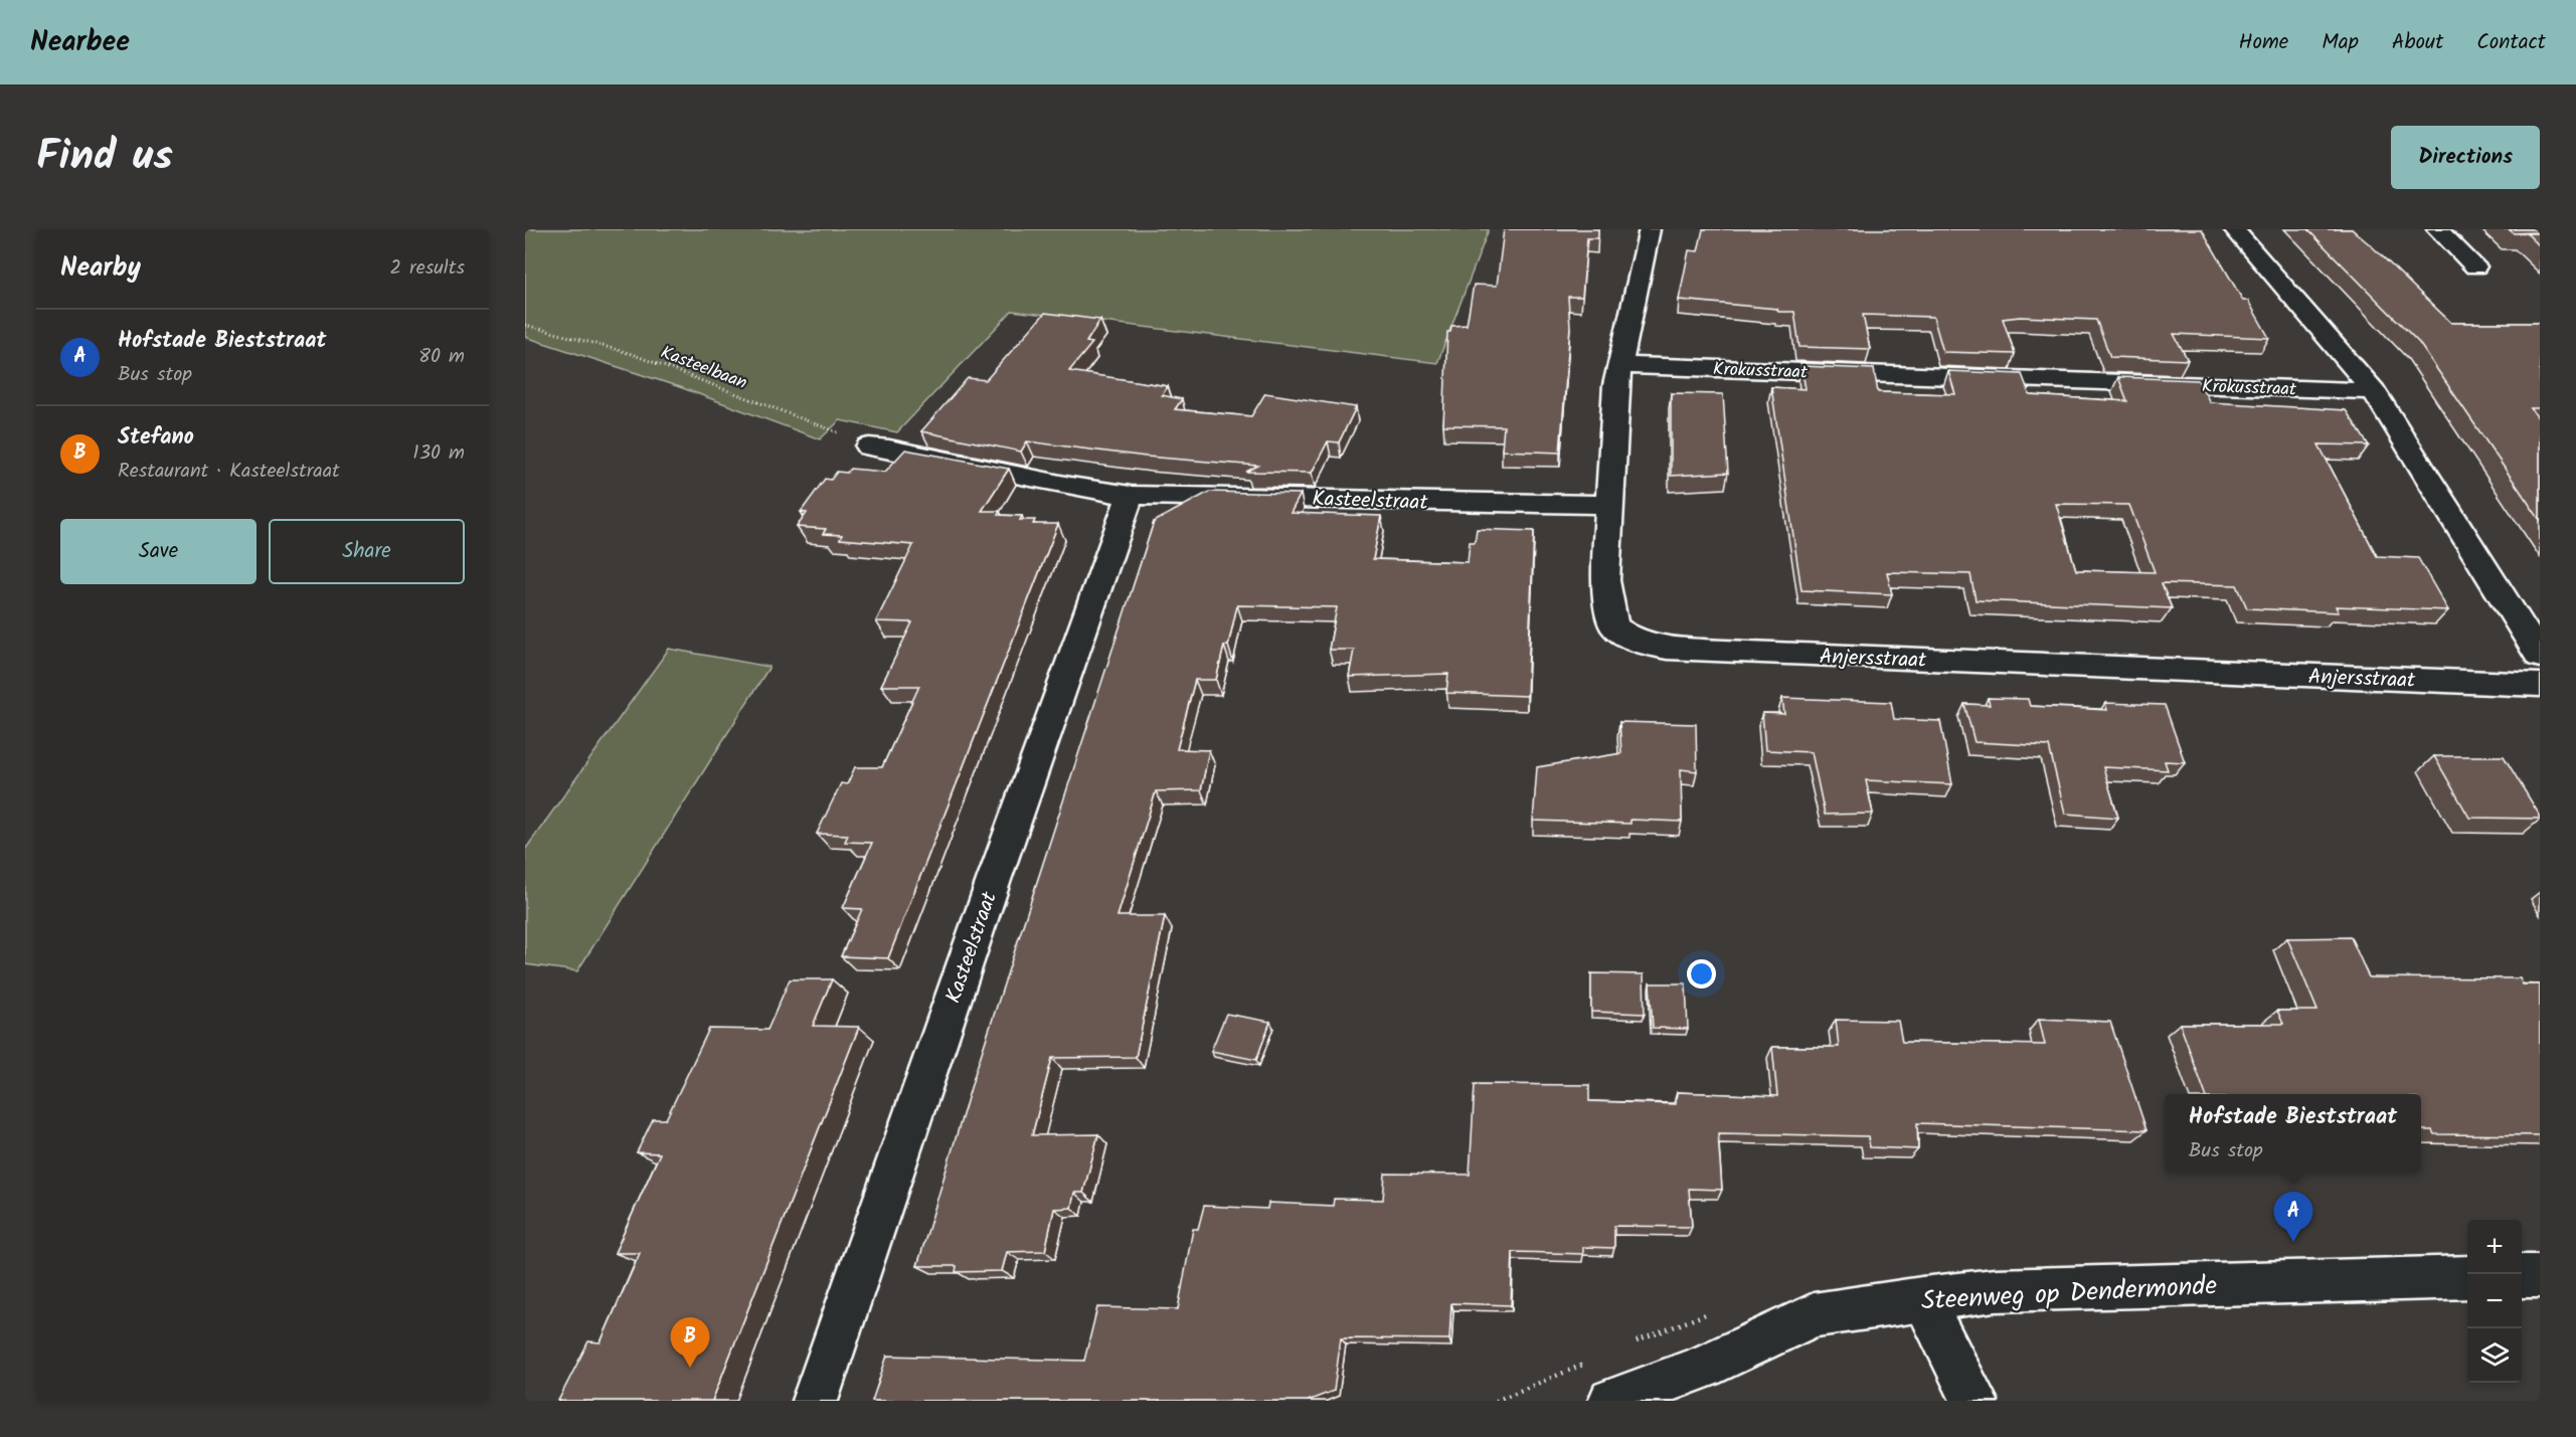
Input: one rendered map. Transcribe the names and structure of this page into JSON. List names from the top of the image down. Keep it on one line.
{"streets":{"street":["Krokusstraat","Kasteelstraat","Anjersstraat","Steenweg op Dendermonde"],"path":["Kasteelbaan"]},"crossings":[["Kasteelbaan","Kasteelstraat"],["Krokusstraat","Anjersstraat"],["Kasteelstraat","Anjersstraat"]],"page":{"header":"Nearbee","nav":["Home","Map","About","Contact"],"title":"Find us","buttons":["Directions",["Save","Share"]],"heading":["Nearby","2 results"],"list":[{"mark":"A","name":"Hofstade Bieststraat","note":"Bus stop","value":"80 m"},{"mark":"B","name":"Stefano","note":"Restaurant · Kasteelstraat","value":"130 m"}],"popup":["Hofstade Bieststraat","Bus stop"],"pins":["A","B"],"map_buttons":["+","−"]}}
